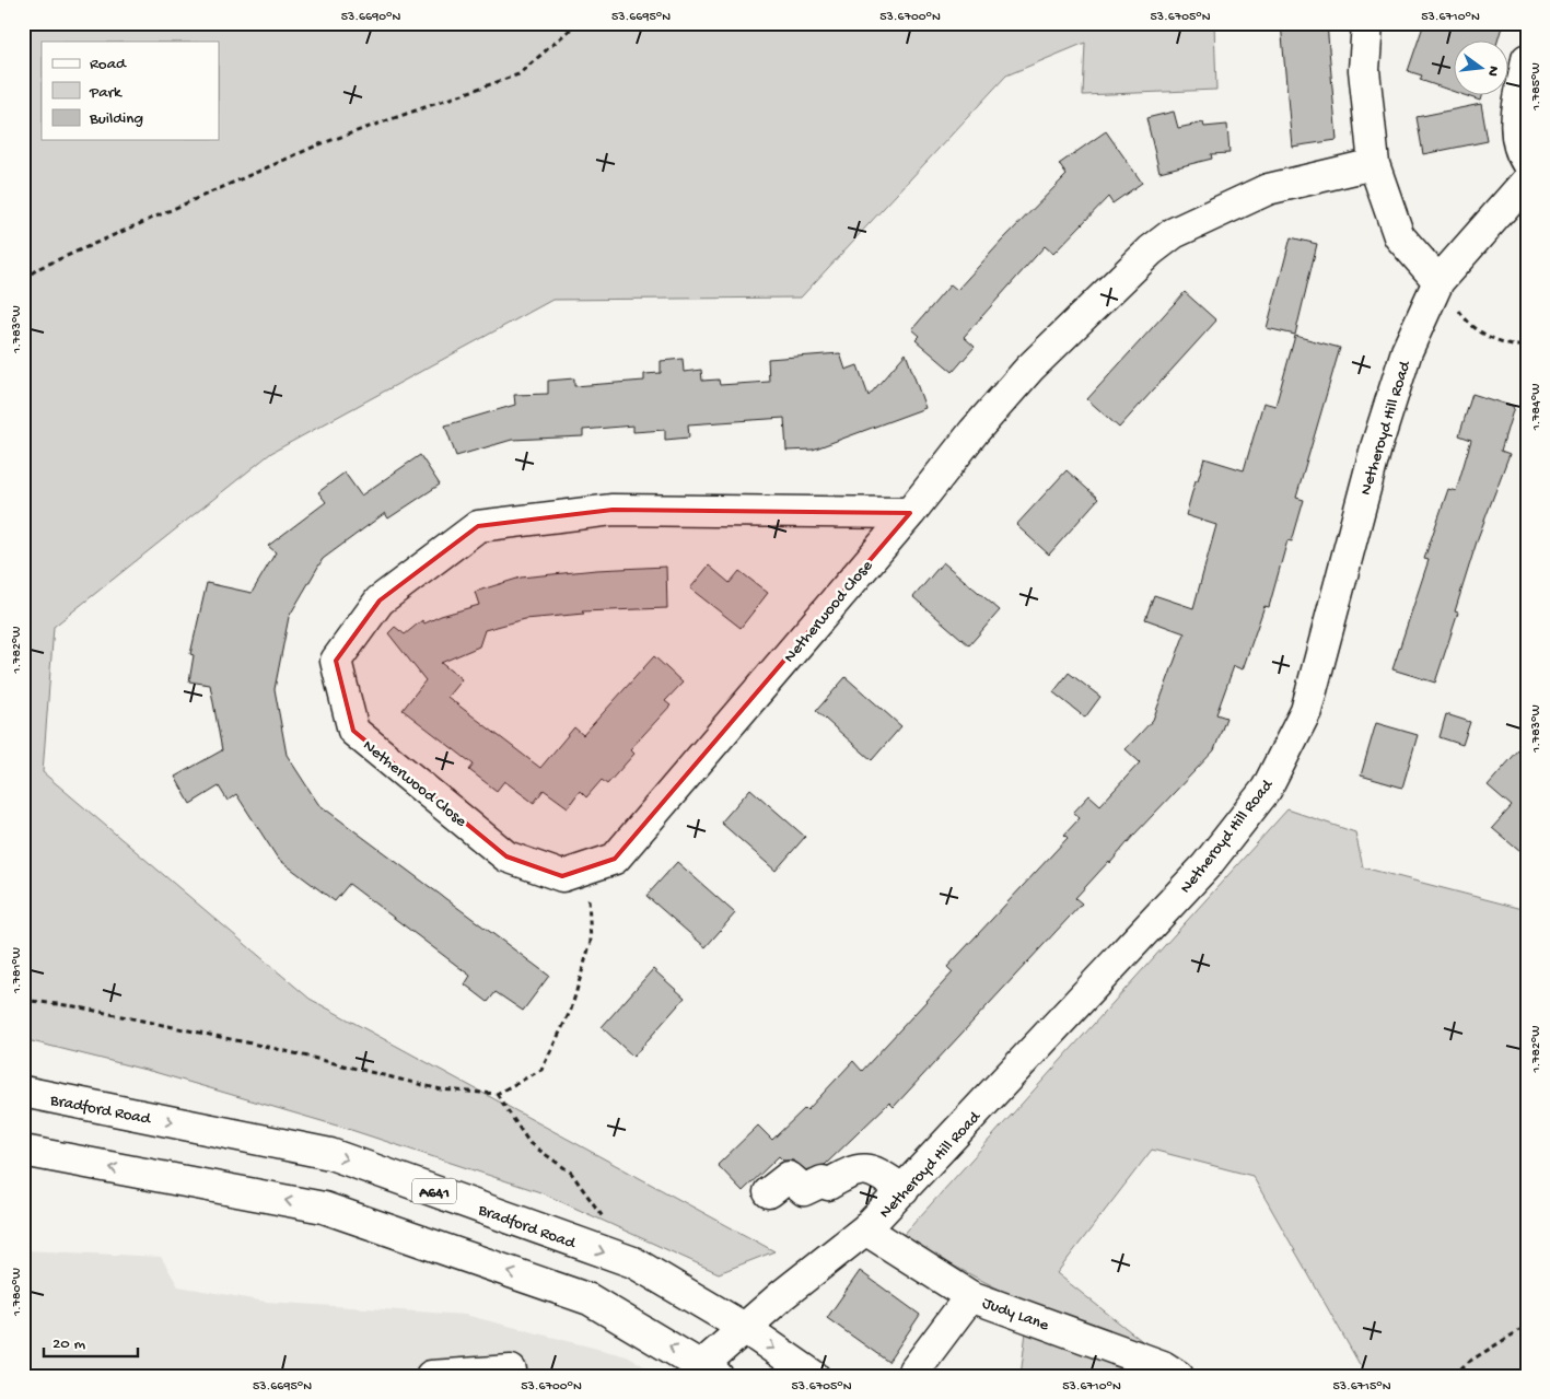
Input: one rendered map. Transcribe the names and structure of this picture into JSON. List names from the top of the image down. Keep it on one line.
{"streets":{"street":["Netheroyd Hill Road","Netherwood Close","Bradford Road","A641","Judy Lane"]},"crossings":[["Netheroyd Hill Road","Bradford Road"],["Netheroyd Hill Road","Judy Lane"]],"legend":["Road","Park","Building"],"scale_bar":"20 m","north":"right","coordinates":["53.6690°N","53.6695°N","53.6700°N","53.6705°N","53.6710°N","1.785°W","1.783°W","1.784°W","1.782°W","1.781°W","1.780°W","53.6715°N"]}
